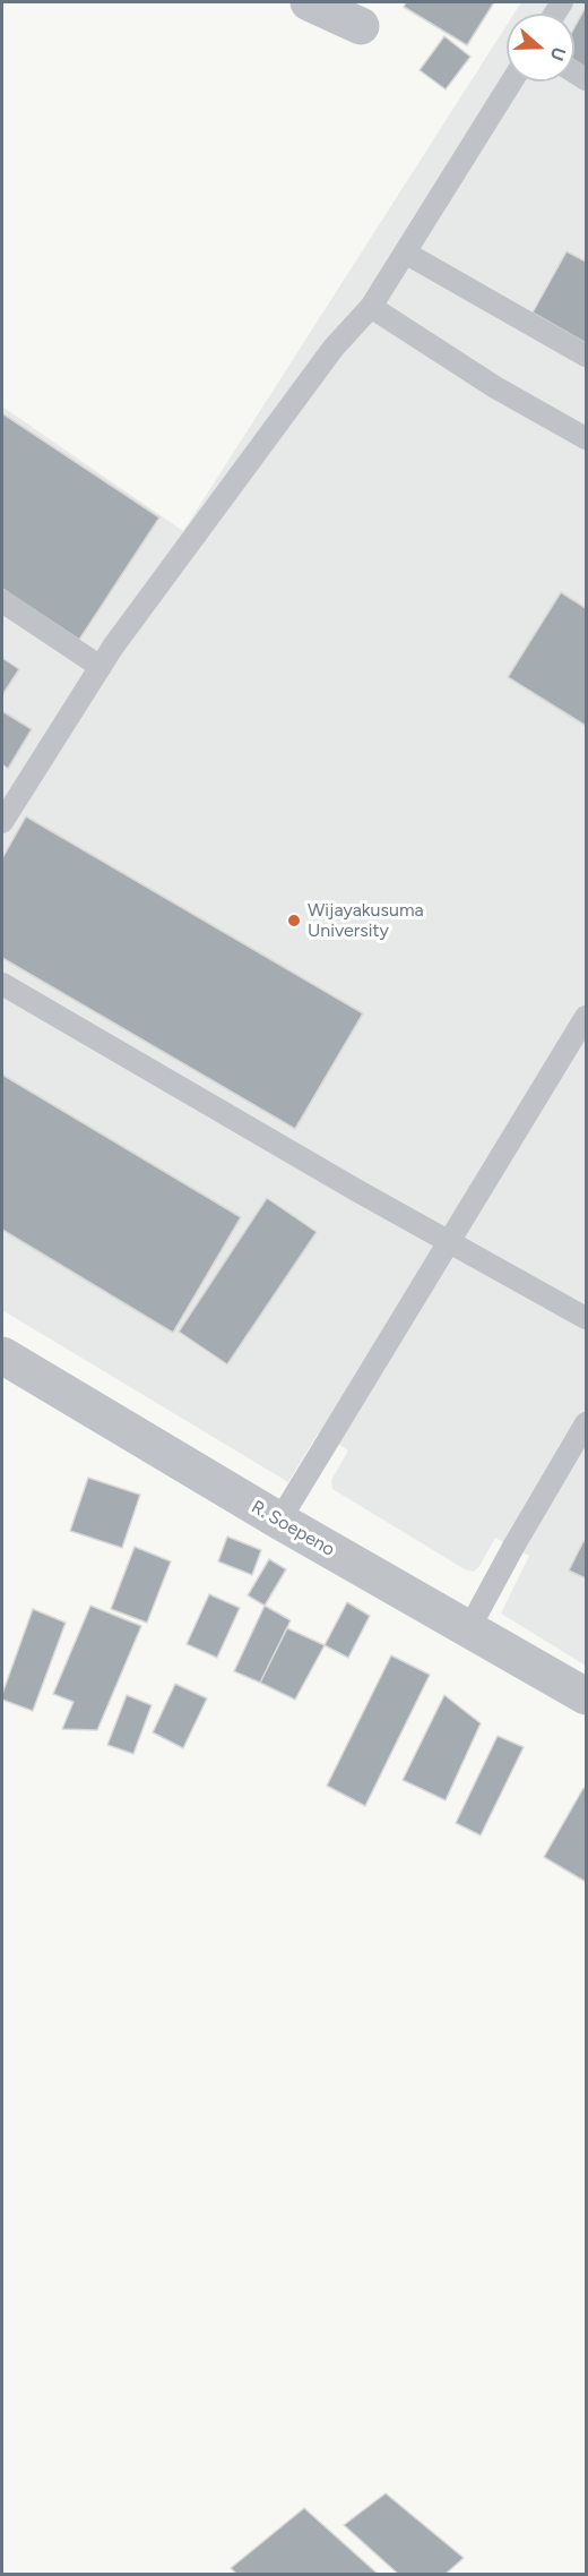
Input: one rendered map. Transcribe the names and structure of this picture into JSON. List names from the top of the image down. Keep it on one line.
{"streets":{"street":["R. Soepeno"]},"places":["Wijayakusuma University"],"north":"right"}
